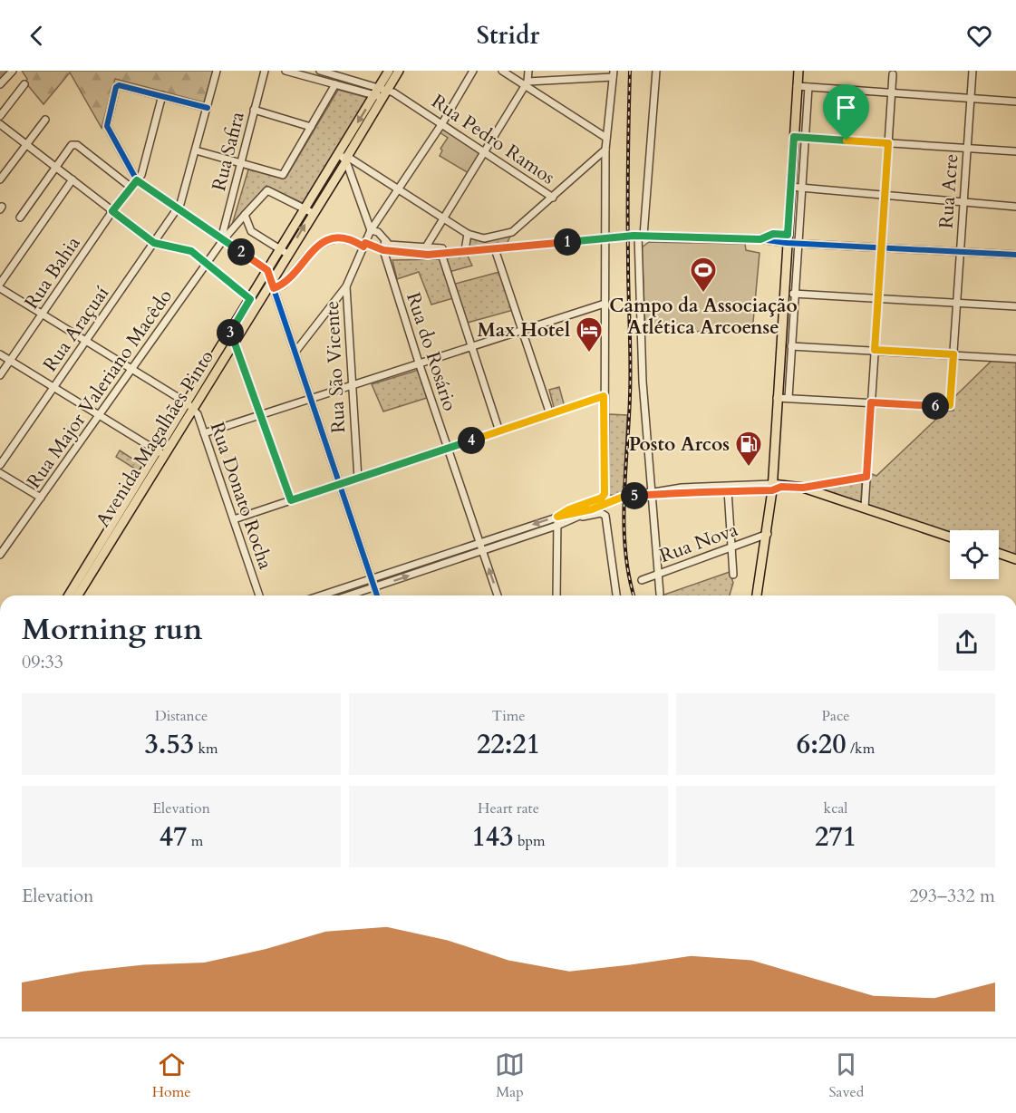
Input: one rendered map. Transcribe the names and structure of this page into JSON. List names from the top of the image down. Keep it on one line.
{"streets":{"main road":["Avenida Magalhães Pinto"],"street":["Rua Pedro Ramos","Rua Safira","Rua Acre","Rua Bahia","Rua Araçuaí","Rua do Rosário","Rua São Vicente","Rua Major Valeriano Macêdo","Rua Donato Rocha","Rua Nova"]},"crossings":[["Rua Pedro Ramos","Avenida Magalhães Pinto"],["Rua Safira","Rua Major Valeriano Macêdo"],["Rua Major Valeriano Macêdo","Avenida Magalhães Pinto"],["Avenida Magalhães Pinto","Rua Donato Rocha"]],"places":{"sports":["Campo da Associação Atlética Arcoense"],"hotel":["Max Hotel"],"fuel station":["Posto Arcos"]},"page":{"header":"Stridr","pins":["1","2","3","6","4","5"],"heading":["Morning run","09:33"],"stats":[["Distance","3.53 km"],["Time","22:21"],["Pace","6:20 /km"],["Elevation","47 m"],["Heart rate","143 bpm"],["kcal","271"]],"chart":["Elevation","293–332 m"],"tabs":["Home","Map","Saved"]}}
